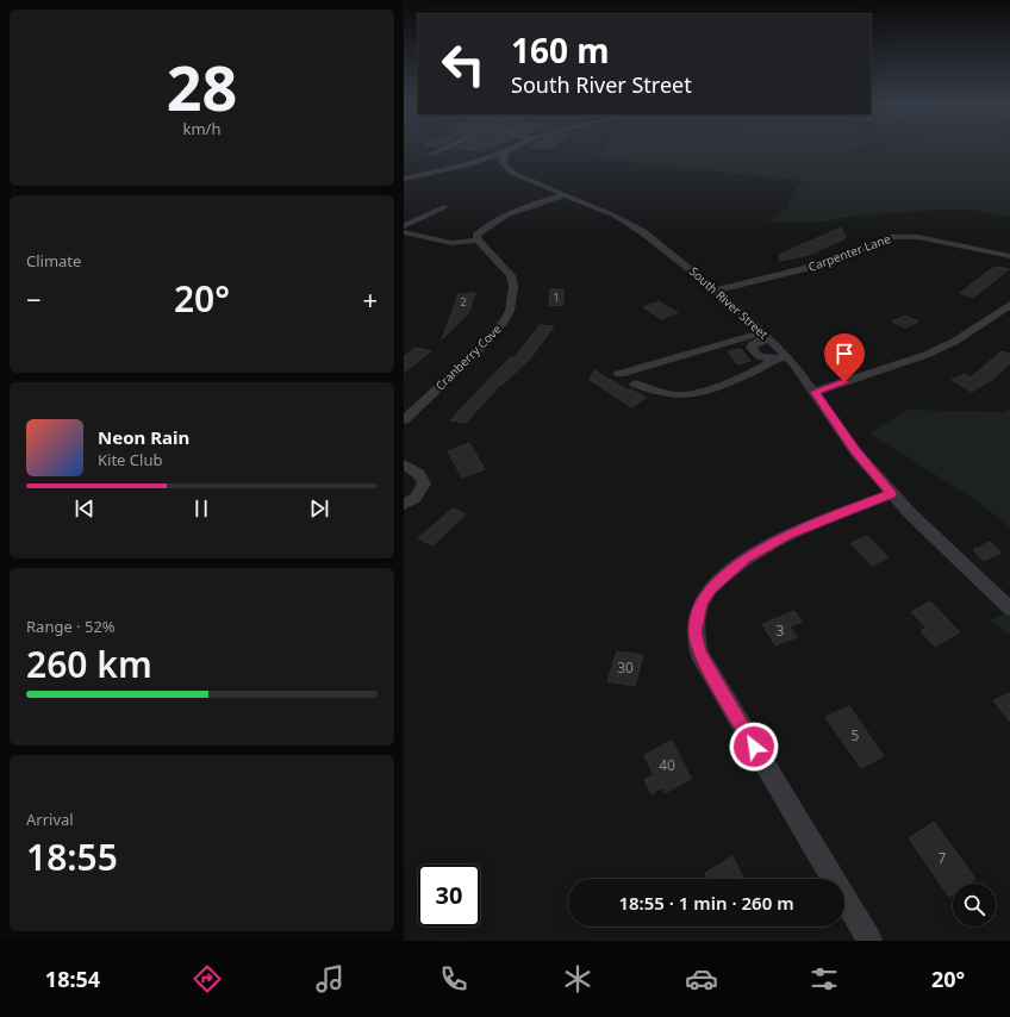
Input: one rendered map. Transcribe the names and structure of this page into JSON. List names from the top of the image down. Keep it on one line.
{"streets":{"street":["Carpenter Lane","South River Street","Cranberry Cove"]},"crossings":[["Carpenter Lane","South River Street"]],"house_numbers":["1","2","3","30","5","40","7"],"page":{"tile":[["28","km/h"],"Climate",["Range · 52%","260 km"],["Arrival","18:55"]],"turn":["160 m","South River Street"],"heat":["−","20°","+"],"song":["Neon Rain","Kite Club"],"limit":"30","trip":"18:55 · 1 min · 260 m","tabs":["18:54","20°"]}}
